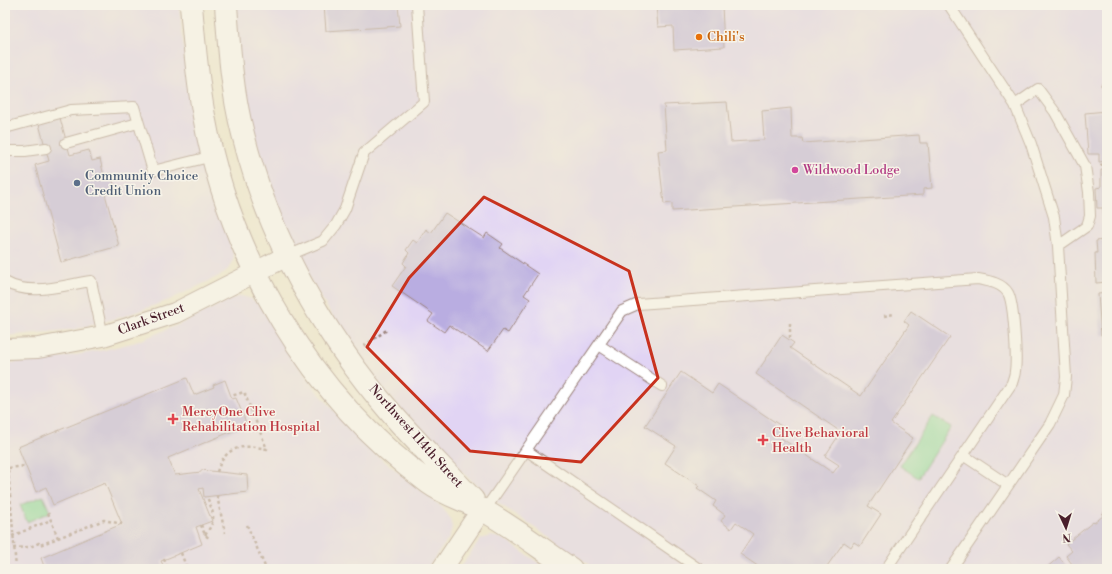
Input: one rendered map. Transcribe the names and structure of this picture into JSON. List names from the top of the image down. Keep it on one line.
{"streets":{"street":["Clark Street","Northwest 114th Street"]},"crossings":[["Clark Street","Northwest 114th Street"]],"places":{"other":["Chili's","Wildwood Lodge","Community Choice Credit Union"],"health":["MercyOne Clive Rehabilitation Hospital","Clive Behavioral Health"]},"north":"bottom"}
